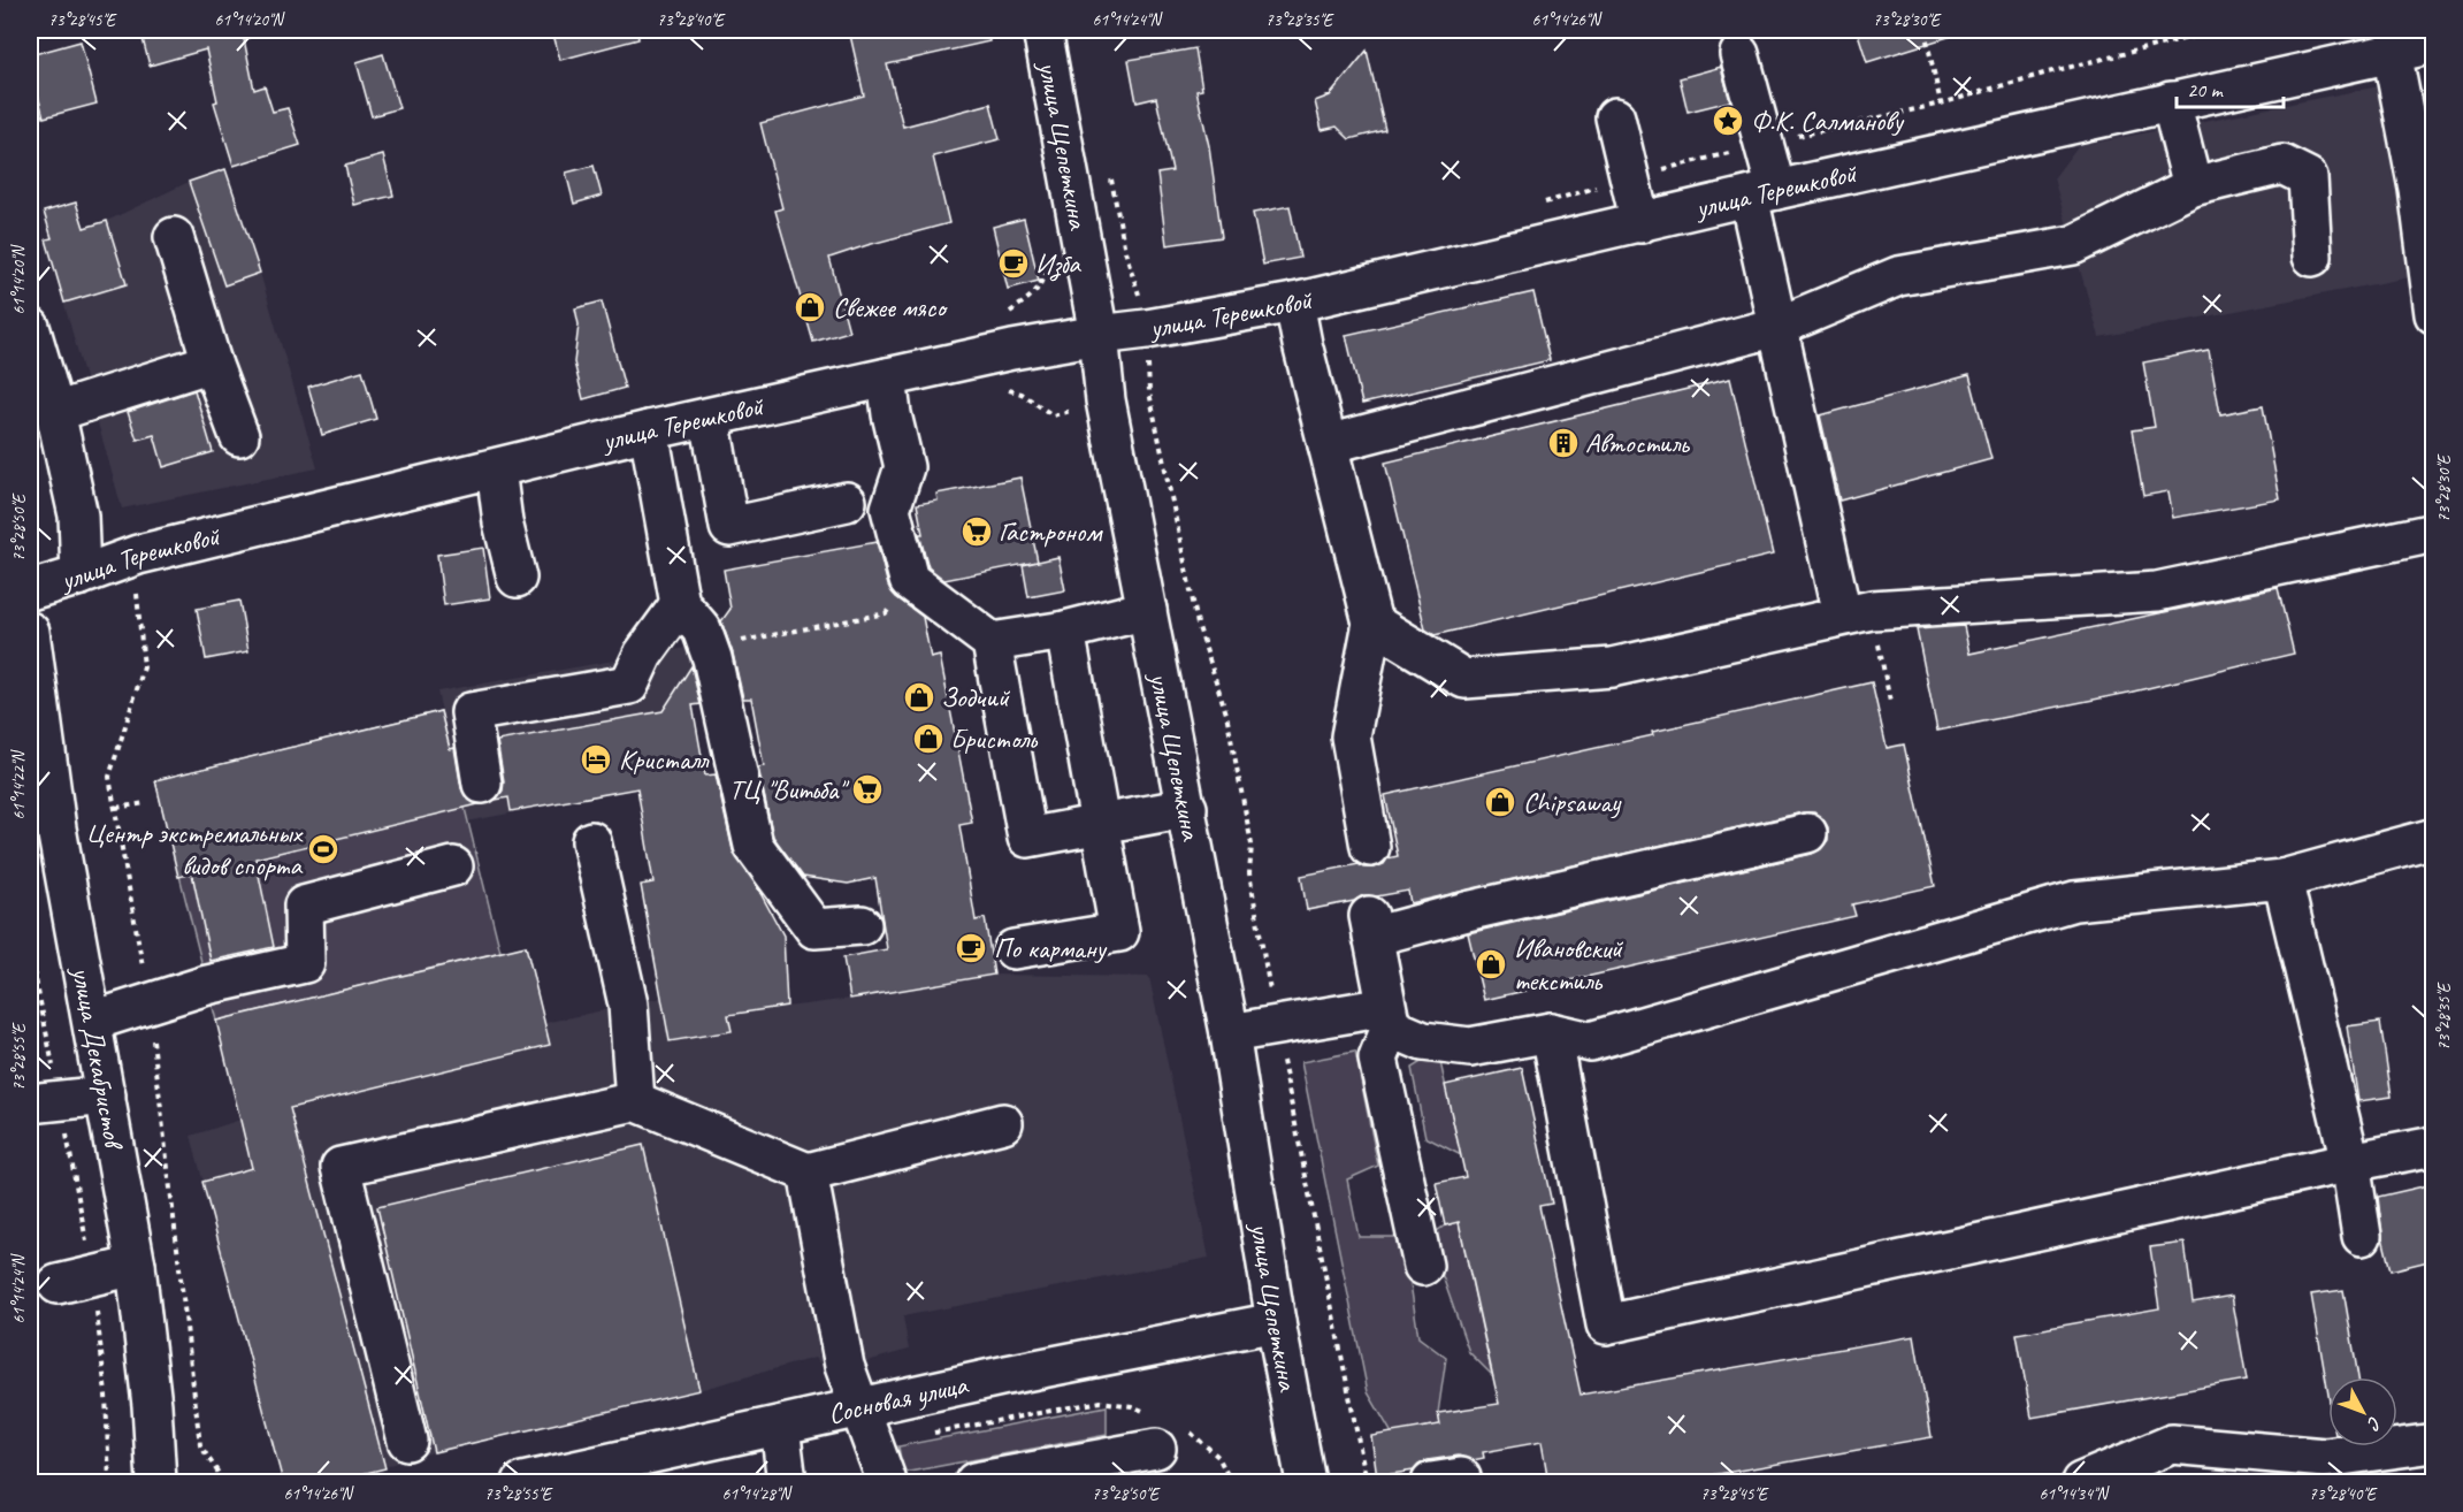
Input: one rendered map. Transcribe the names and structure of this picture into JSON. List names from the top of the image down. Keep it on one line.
{"streets":{"street":["улица Щепеткина","улица Терешковой","улица Декабристов","Сосновая улица"]},"crossings":[["улица Щепеткина","улица Терешковой"],["улица Щепеткина","Сосновая улица"]],"places":{"place":["Ф.К. Салманову"],"cafe":["Изба","По карману"],"shop":["Свежее мясо","Зодчий","Бристоль","Chipsaway","Ивановский текстиль"],"building":["Автостиль"],"supermarket":["Гастроном","ТЦ \"Витьба\""],"hotel":["Кристалл"],"sports":["Центр экстремальных видов спорта"]},"scale_bar":"20 m","north":"bottom right","coordinates":["73°28'45\"E","61°14'20\"N","73°28'40\"E","61°14'24\"N","73°28'35\"E","61°14'26\"N","73°28'30\"E","73°28'50\"E","61°14'22\"N","73°28'55\"E","61°14'28\"N","61°14'34\"N"]}
